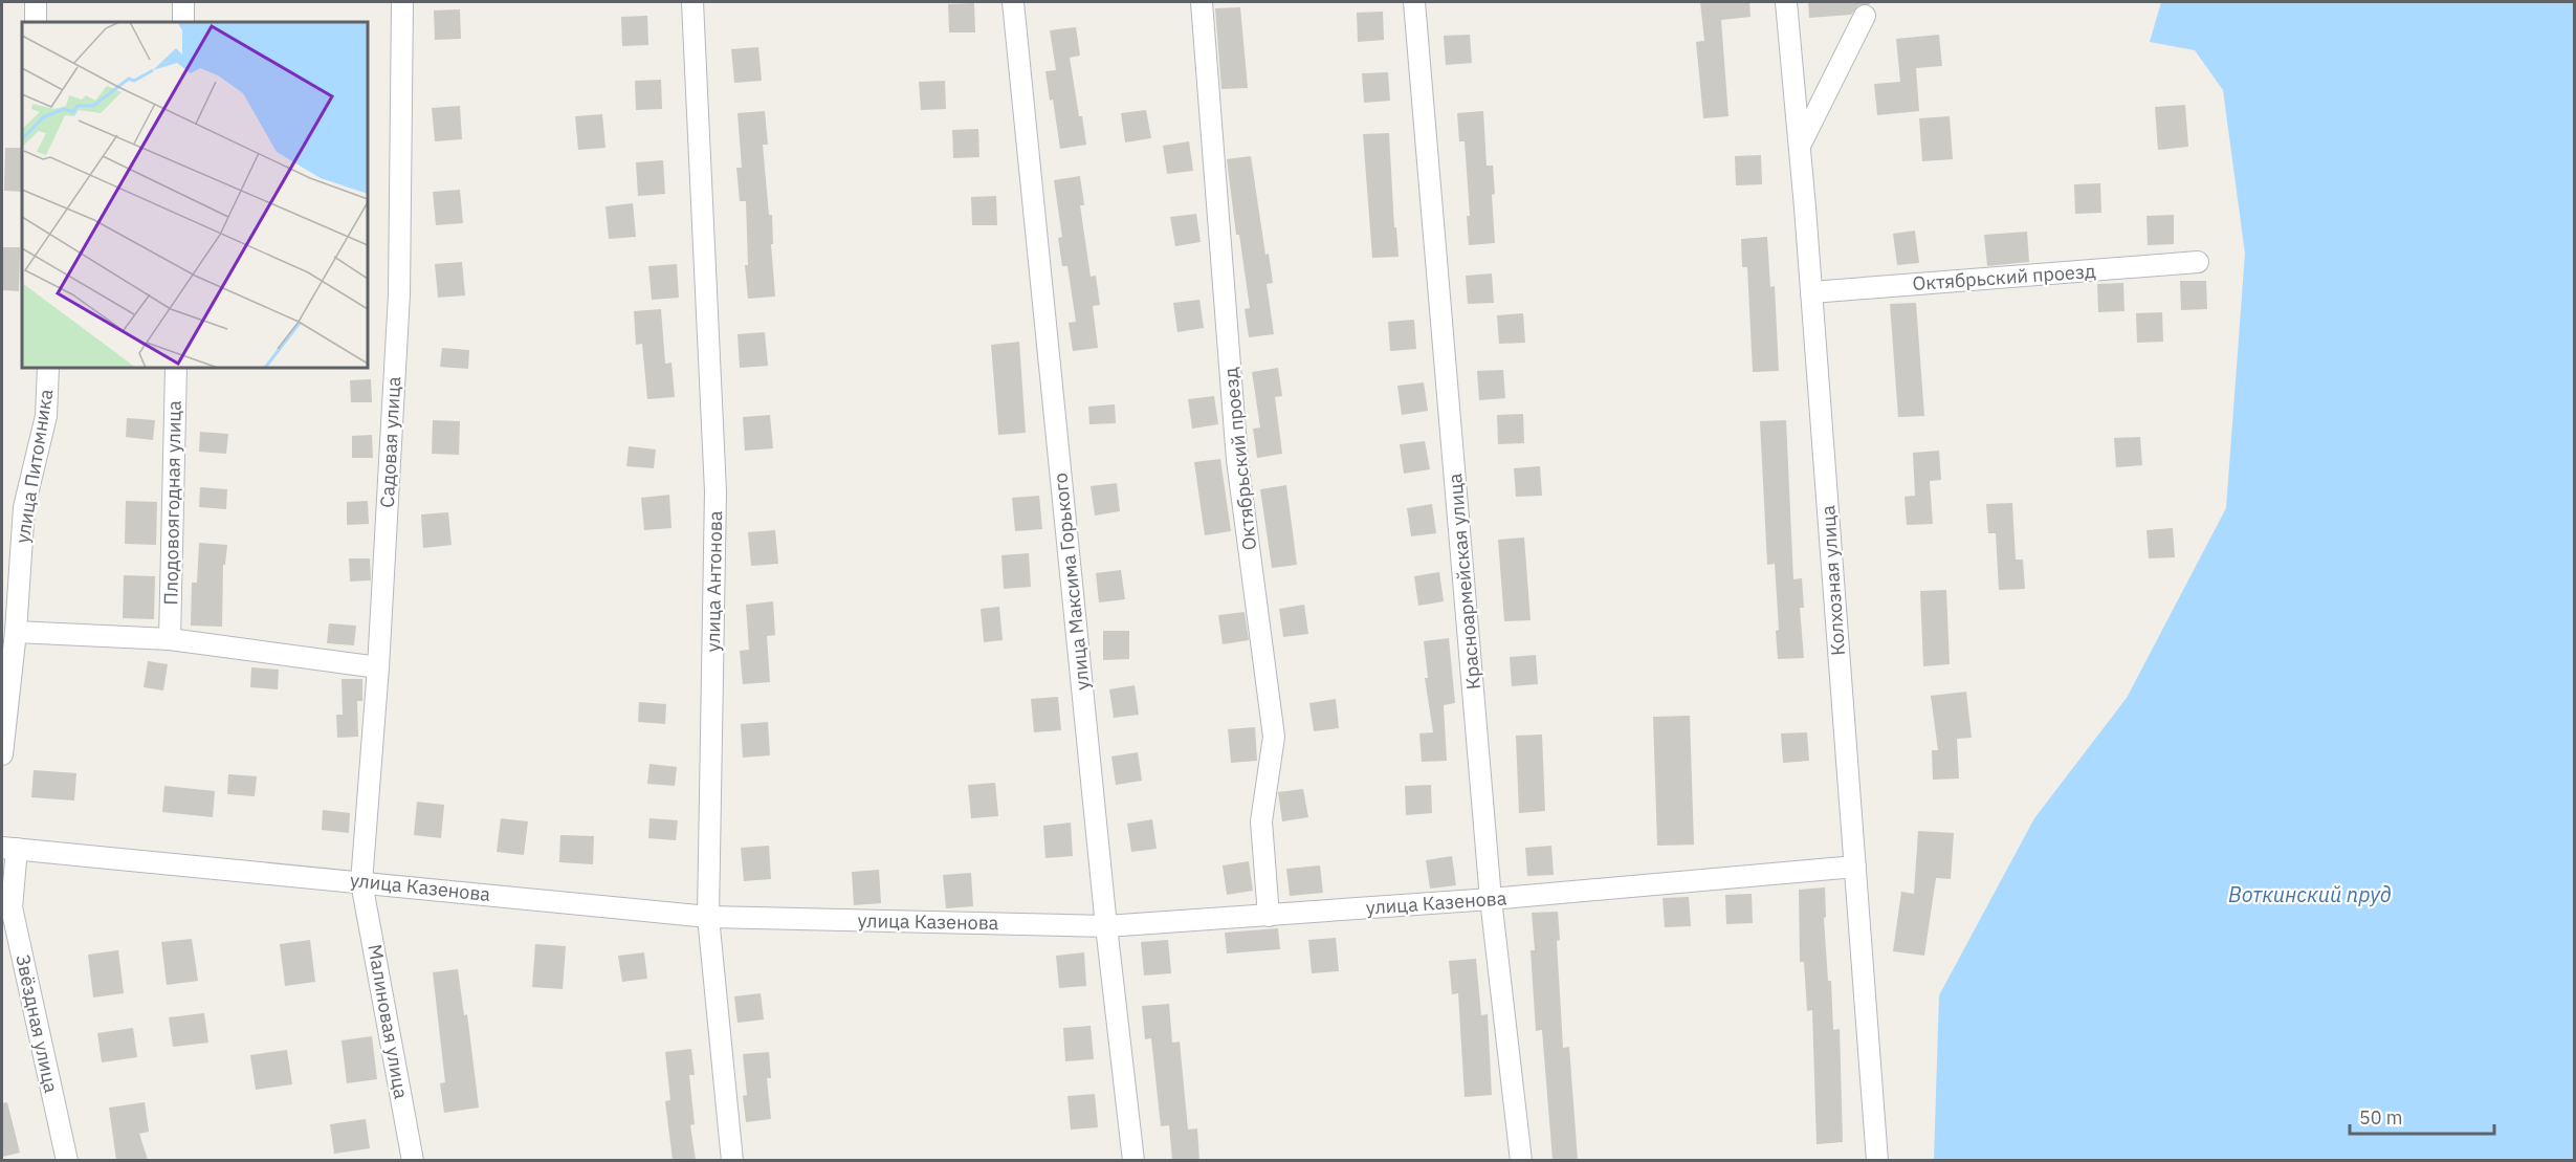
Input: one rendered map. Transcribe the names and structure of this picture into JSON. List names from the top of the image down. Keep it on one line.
{"streets":{"street":["Октябрьский проезд","Садовая улица","улица Питомника","Плодовоягодная улица","Колхозная улица","улица Антонова","улица Максима Горького","Красноармейская улица","улица Казенова","Малиновая улица","Звёздная улица"]},"crossings":[["Октябрьский проезд","Колхозная улица"],["Октябрьский проезд","улица Казенова"],["Садовая улица","улица Казенова"],["Садовая улица","Малиновая улица"],["Колхозная улица","улица Казенова"],["улица Антонова","улица Казенова"],["улица Максима Горького","улица Казенова"],["Красноармейская улица","улица Казенова"],["улица Казенова","Малиновая улица"],["улица Казенова","Звёздная улица"]],"water":["Воткинский пруд"],"scale_bar":"50 m"}
